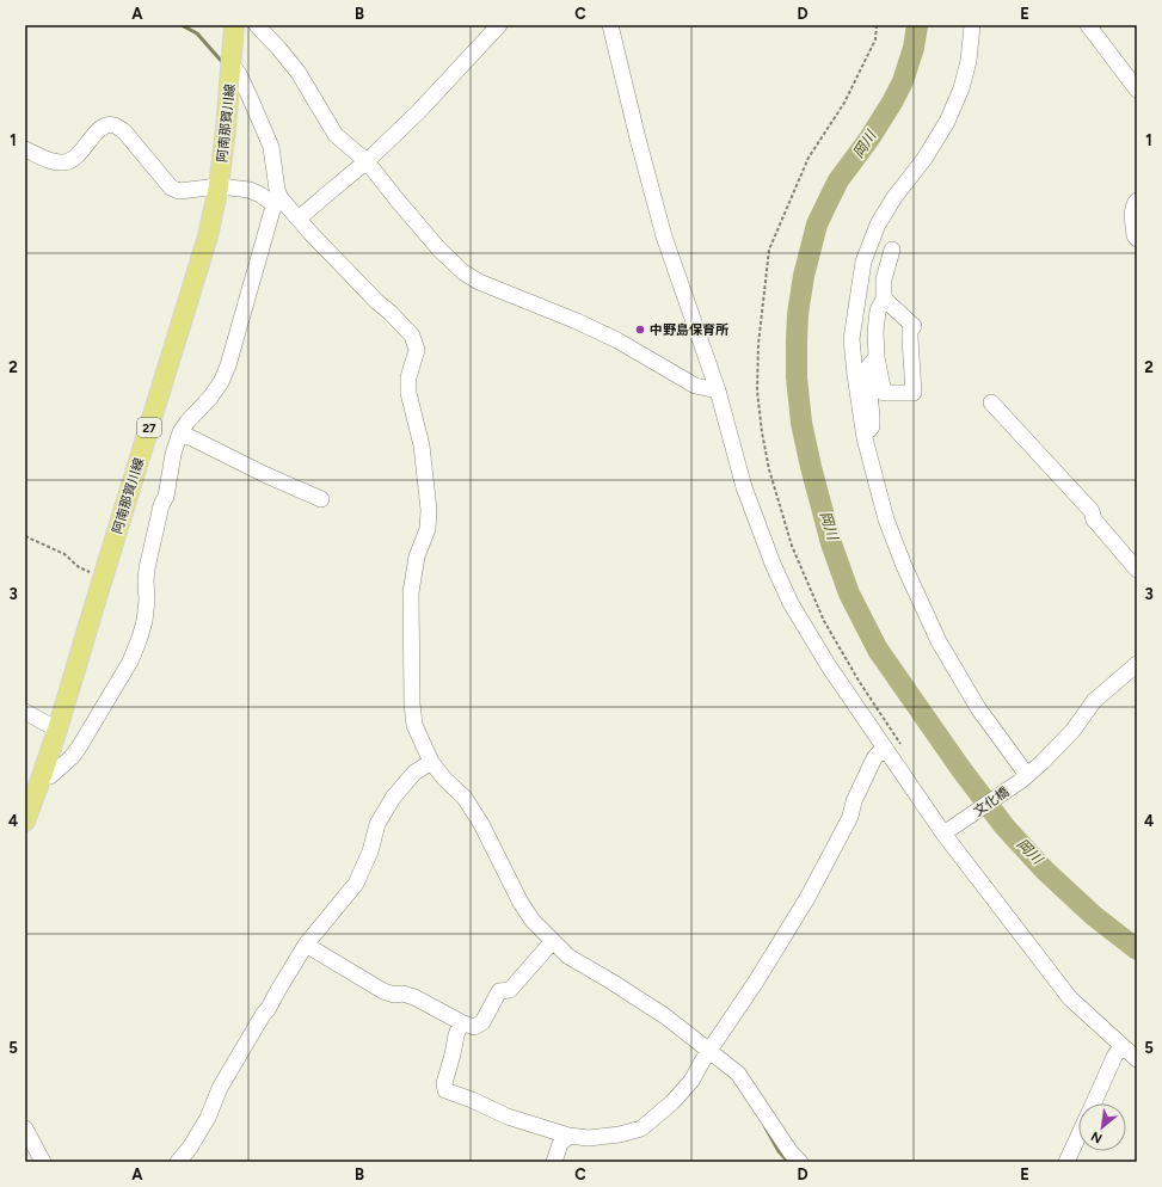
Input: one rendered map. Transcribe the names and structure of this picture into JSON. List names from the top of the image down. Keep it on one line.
{"streets":{"main road":["阿南那賀川線","27"],"street":["文化橋"]},"water":["岡川"],"places":["中野島保育所"],"north":"bottom left","grid":{"columns":["A","B","C","D","E"],"rows":["1","2","3","4","5"]}}
